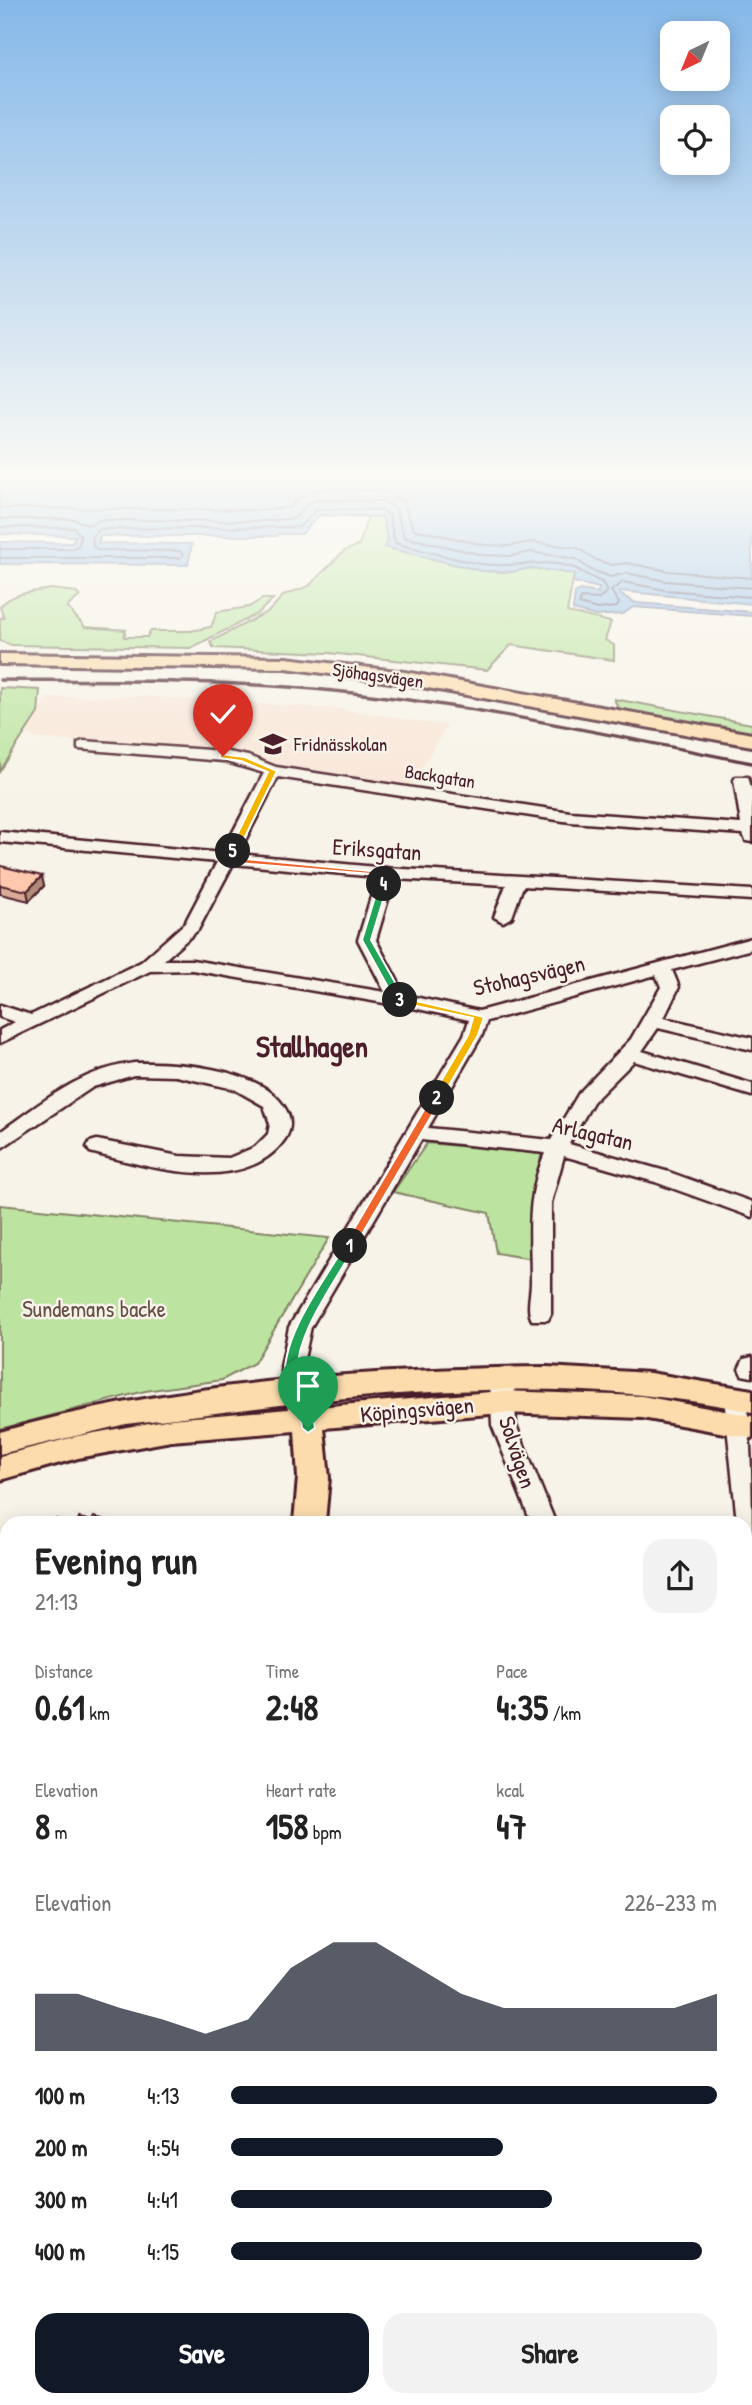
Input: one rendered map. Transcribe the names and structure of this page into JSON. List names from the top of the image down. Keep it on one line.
{"streets":{"main road":["Sjöhagsvägen","Köpingsvägen"],"street":["Backgatan","Eriksgatan","Stohagsvägen","Arlagatan","Solvägen"]},"crossings":[["Köpingsvägen","Solvägen"]],"districts":["Stallhagen"],"parks":["Sundemans backe"],"places":{"school or university":["Fridnässkolan"]},"north":"bottom left","page":{"pins":["5","4","3","2","1"],"heading":["Evening run","21:13"],"stats":[["Distance","0.61 km"],["Time","2:48"],["Pace","4:35 /km"],["Elevation","8 m"],["Heart rate","158 bpm"],["kcal","47"]],"chart":["Elevation","226–233 m"],"list":[{"name":"100 m","note":"4:13"},{"name":"200 m","note":"4:54"},{"name":"300 m","note":"4:41"},{"name":"400 m","note":"4:15"}],"buttons":["Save","Share"]}}
